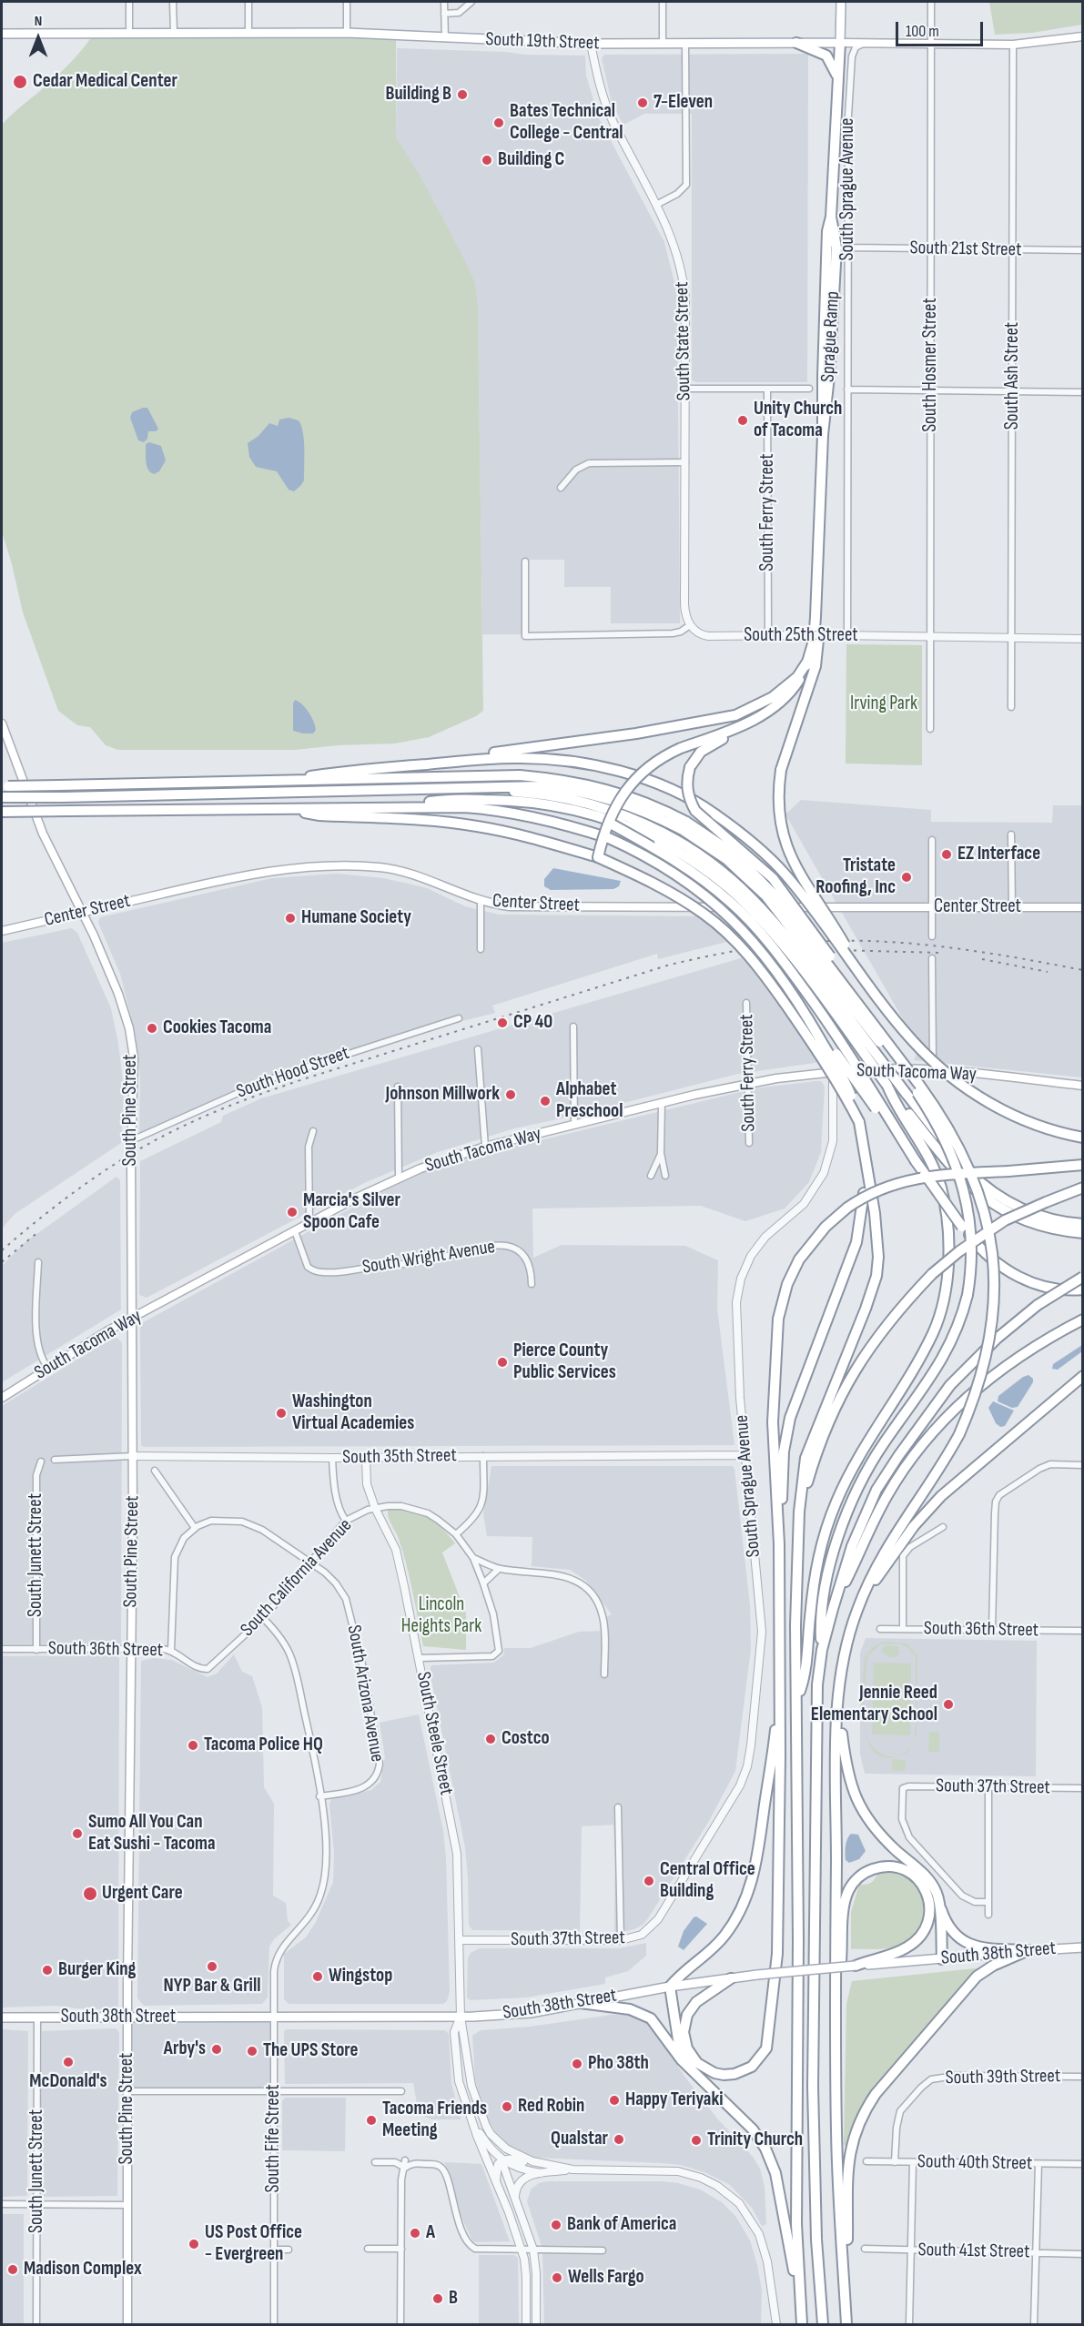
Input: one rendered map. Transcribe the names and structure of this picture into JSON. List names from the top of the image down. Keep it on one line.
{"streets":{"highway":["Sprague Ramp"],"main road":["South 19th Street","Center Street","South Tacoma Way","South Pine Street","South 38th Street"],"street":["South Sprague Avenue","South 21st Street","South State Street","South Hosmer Street","South Ash Street","South Ferry Street","South 25th Street","South Hood Street","South Wright Avenue","South 35th Street","South Junett Street","South California Avenue","South 36th Street","South Arizona Avenue","South Steele Street","South 37th Street","South 39th Street","South Fife Street","South 40th Street","South 41st Street"]},"crossings":[["South 19th Street","South Sprague Avenue"],["South 19th Street","Sprague Ramp"],["South 19th Street","South State Street"],["South 19th Street","South Hosmer Street"],["South 19th Street","South Ash Street"],["South Sprague Avenue","South 21st Street"],["South Sprague Avenue","South 25th Street"],["South Sprague Avenue","South Tacoma Way"],["South Sprague Avenue","South 35th Street"],["South Sprague Avenue","South 37th Street"],["South 21st Street","South Hosmer Street"],["South 21st Street","South Ash Street"],["South State Street","South 25th Street"],["South Hosmer Street","South 25th Street"],["South Ash Street","South 25th Street"],["South Ferry Street","South 25th Street"],["South Ferry Street","South Tacoma Way"],["Center Street","South Pine Street"],["South Hood Street","South Pine Street"],["South Tacoma Way","South Pine Street"],["South Tacoma Way","South Wright Avenue"],["South Pine Street","South 35th Street"],["South Pine Street","South 36th Street"],["South Pine Street","South 38th Street"],["South 35th Street","South Steele Street"],["South Junett Street","South 36th Street"],["South Junett Street","South 38th Street"],["South California Avenue","South 36th Street"],["South California Avenue","South Arizona Avenue"],["South California Avenue","South Steele Street"],["South Arizona Avenue","South Fife Street"],["South Steele Street","South 37th Street"],["South Steele Street","South 38th Street"],["South 38th Street","South Fife Street"],["South 39th Street","South 40th Street"]],"parks":["Irving Park","Lincoln Heights Park"],"places":["Cedar Medical Center","Building B","7-Eleven","Bates Technical College - Central","Building C","Unity Church of Tacoma","EZ Interface","Tristate Roofing, Inc","Humane Society","CP 40","Cookies Tacoma","Johnson Millwork","Alphabet Preschool","Marcia's Silver Spoon Cafe","Pierce County Public Services","Washington Virtual Academies","Jennie Reed Elementary School","Costco","Tacoma Police HQ","Sumo All You Can Eat Sushi - Tacoma","Central Office Building","Urgent Care","NYP Bar & Grill","Burger King","Wingstop","Arby's","The UPS Store","McDonald's","Pho 38th","Happy Teriyaki","Red Robin","Tacoma Friends Meeting","Qualstar","Trinity Church","Bank of America","A","US Post Office - Evergreen","Madison Complex","Wells Fargo","B"],"scale_bar":"100 m","north":"top"}
